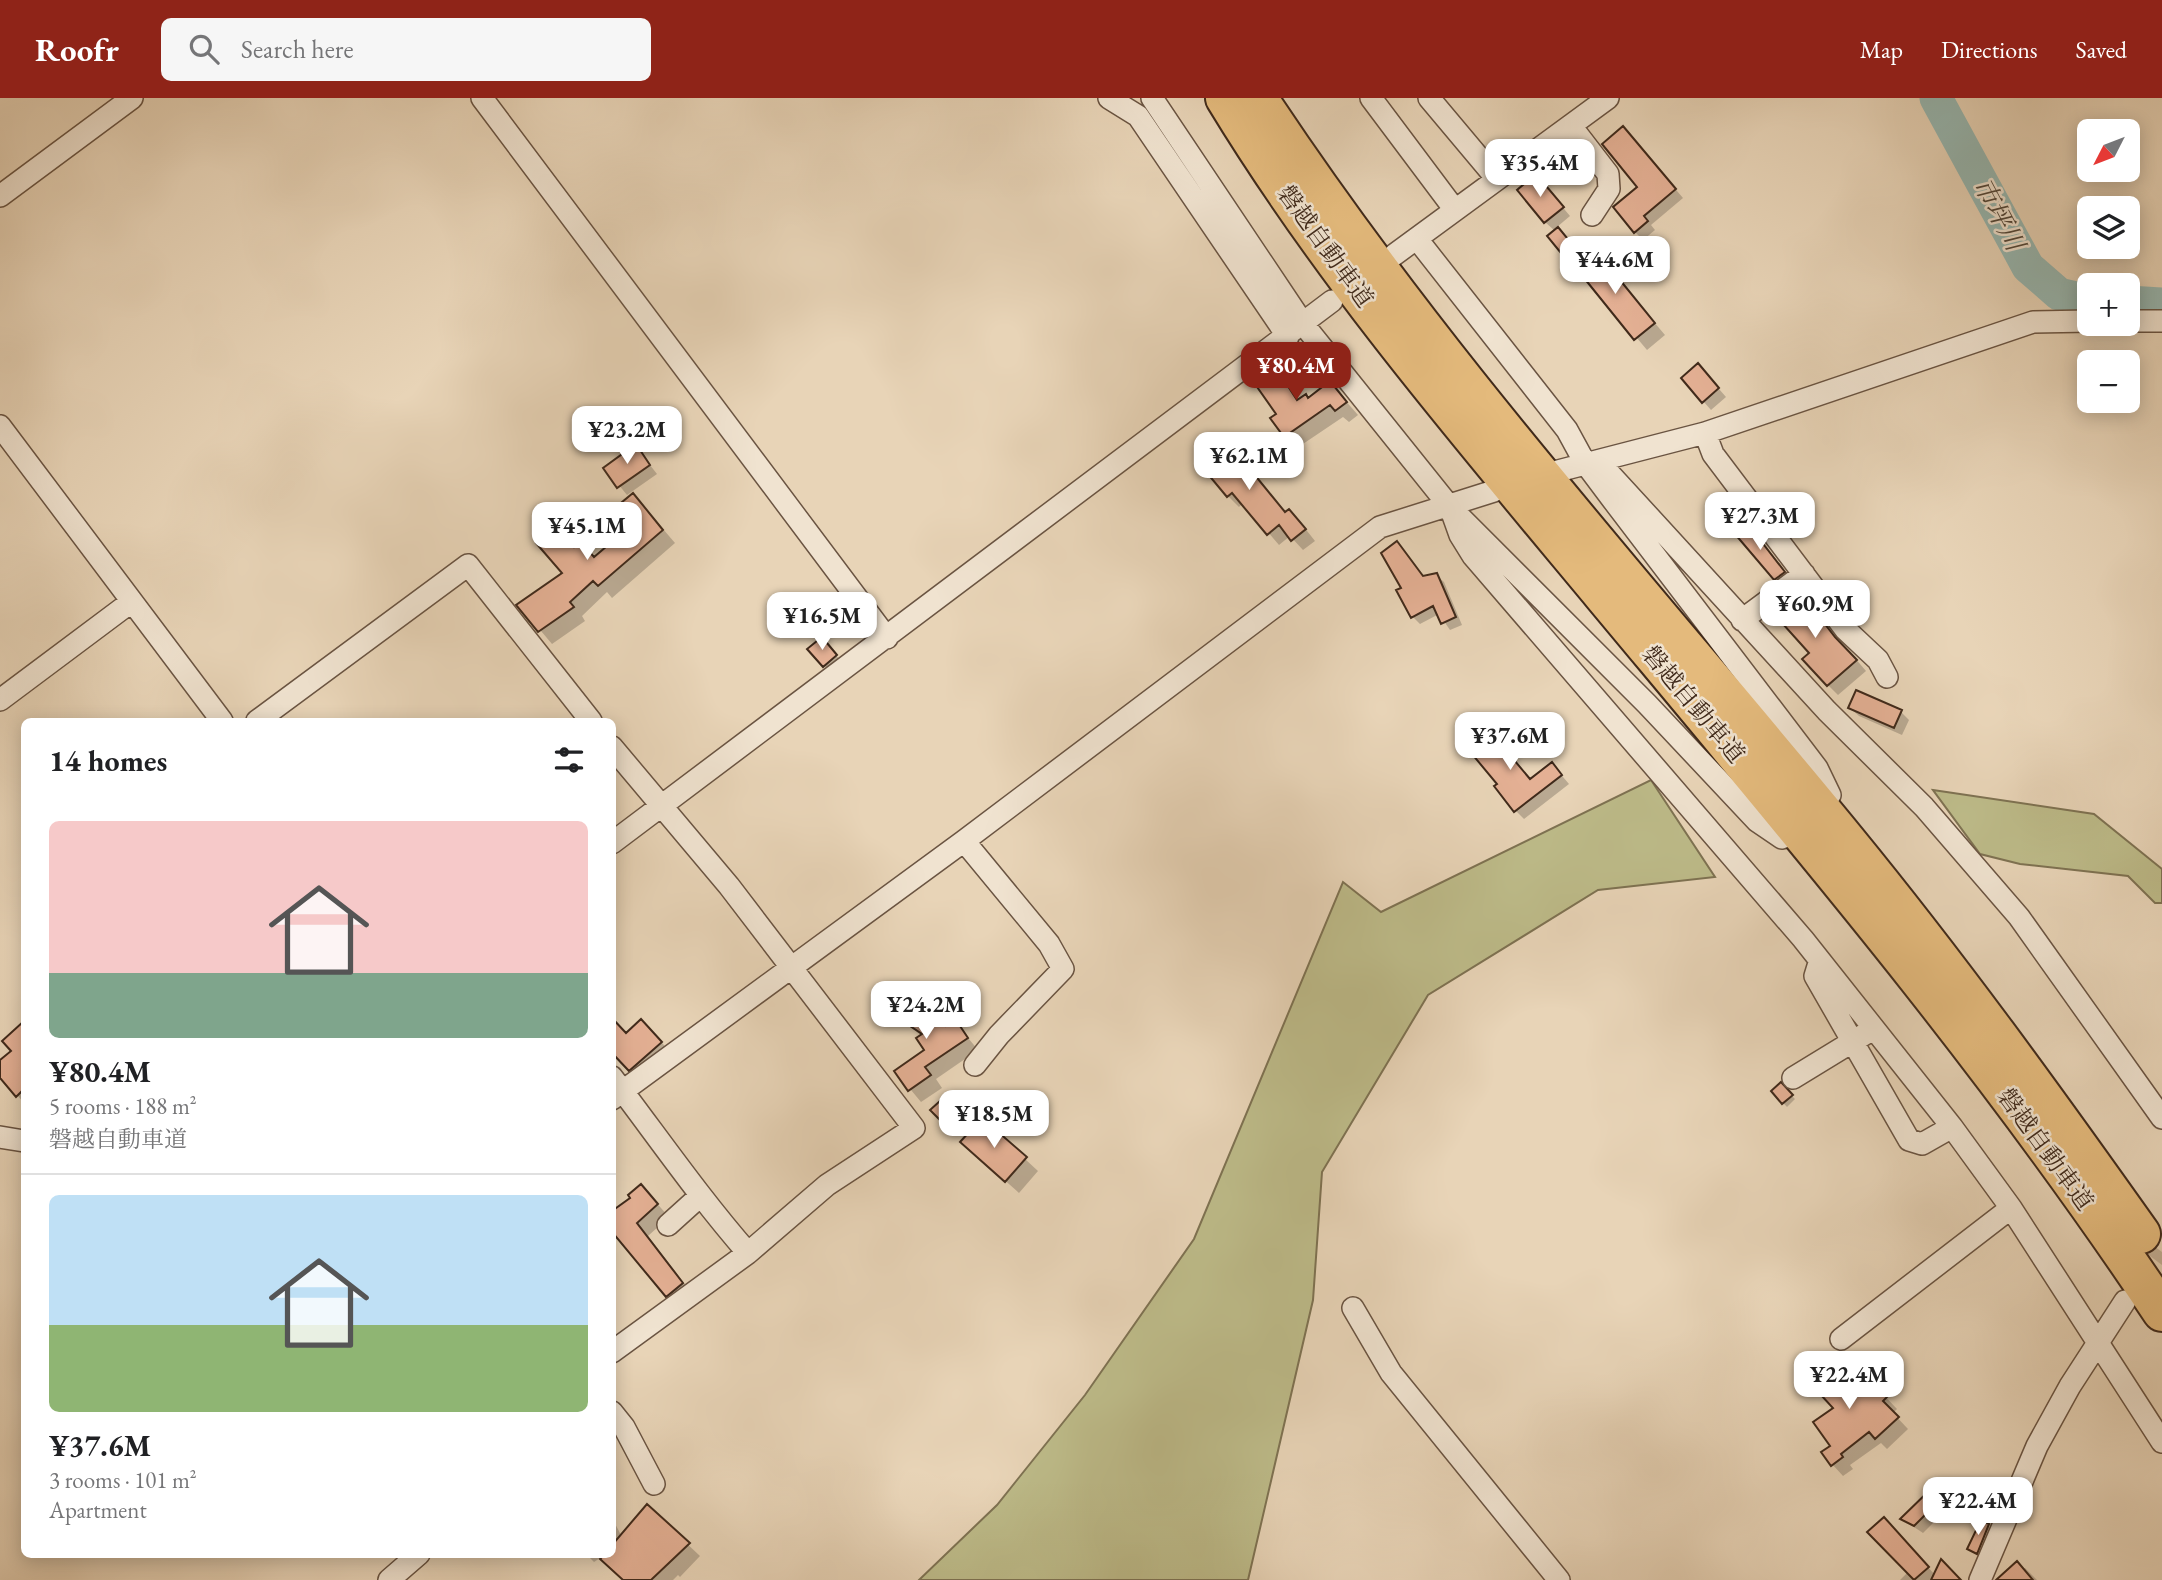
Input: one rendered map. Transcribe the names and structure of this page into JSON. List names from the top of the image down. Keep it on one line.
{"streets":{"highway":["磐越自動車道"]},"water":["市坪川"],"north":"bottom left","page":{"header":"Roofr","search":"Search here","nav":["Map","Directions","Saved"],"map_buttons":["+","−"],"price":["¥35.4M","¥44.6M","¥80.4M","¥23.2M","¥62.1M","¥27.3M","¥45.1M","¥60.9M","¥16.5M","¥37.6M","¥24.2M","¥18.5M","¥22.4M","¥22.4M"],"heading":"14 homes","list":[{"name":"¥80.4M","note":"5 rooms · 188 m² · 磐越自動車道"},{"name":"¥37.6M","note":"3 rooms · 101 m² · Apartment"}]}}
